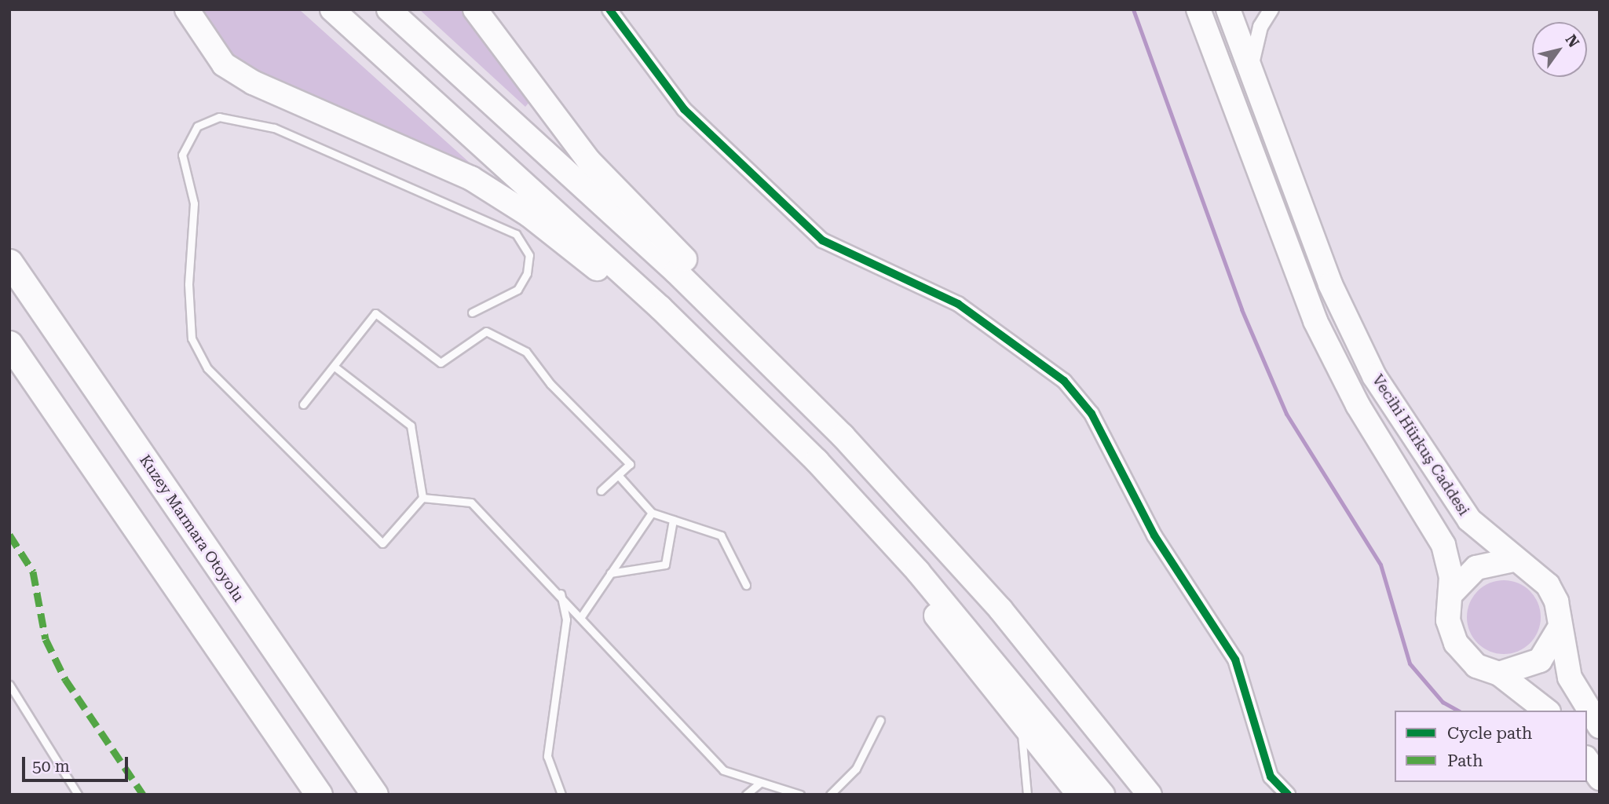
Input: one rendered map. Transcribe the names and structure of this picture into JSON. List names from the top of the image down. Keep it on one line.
{"streets":{"highway":["Kuzey Marmara Otoyolu"],"main road":["Vecihi Hürkuş Caddesi"]},"legend":["Cycle path","Path"],"scale_bar":"50 m","north":"top right"}
